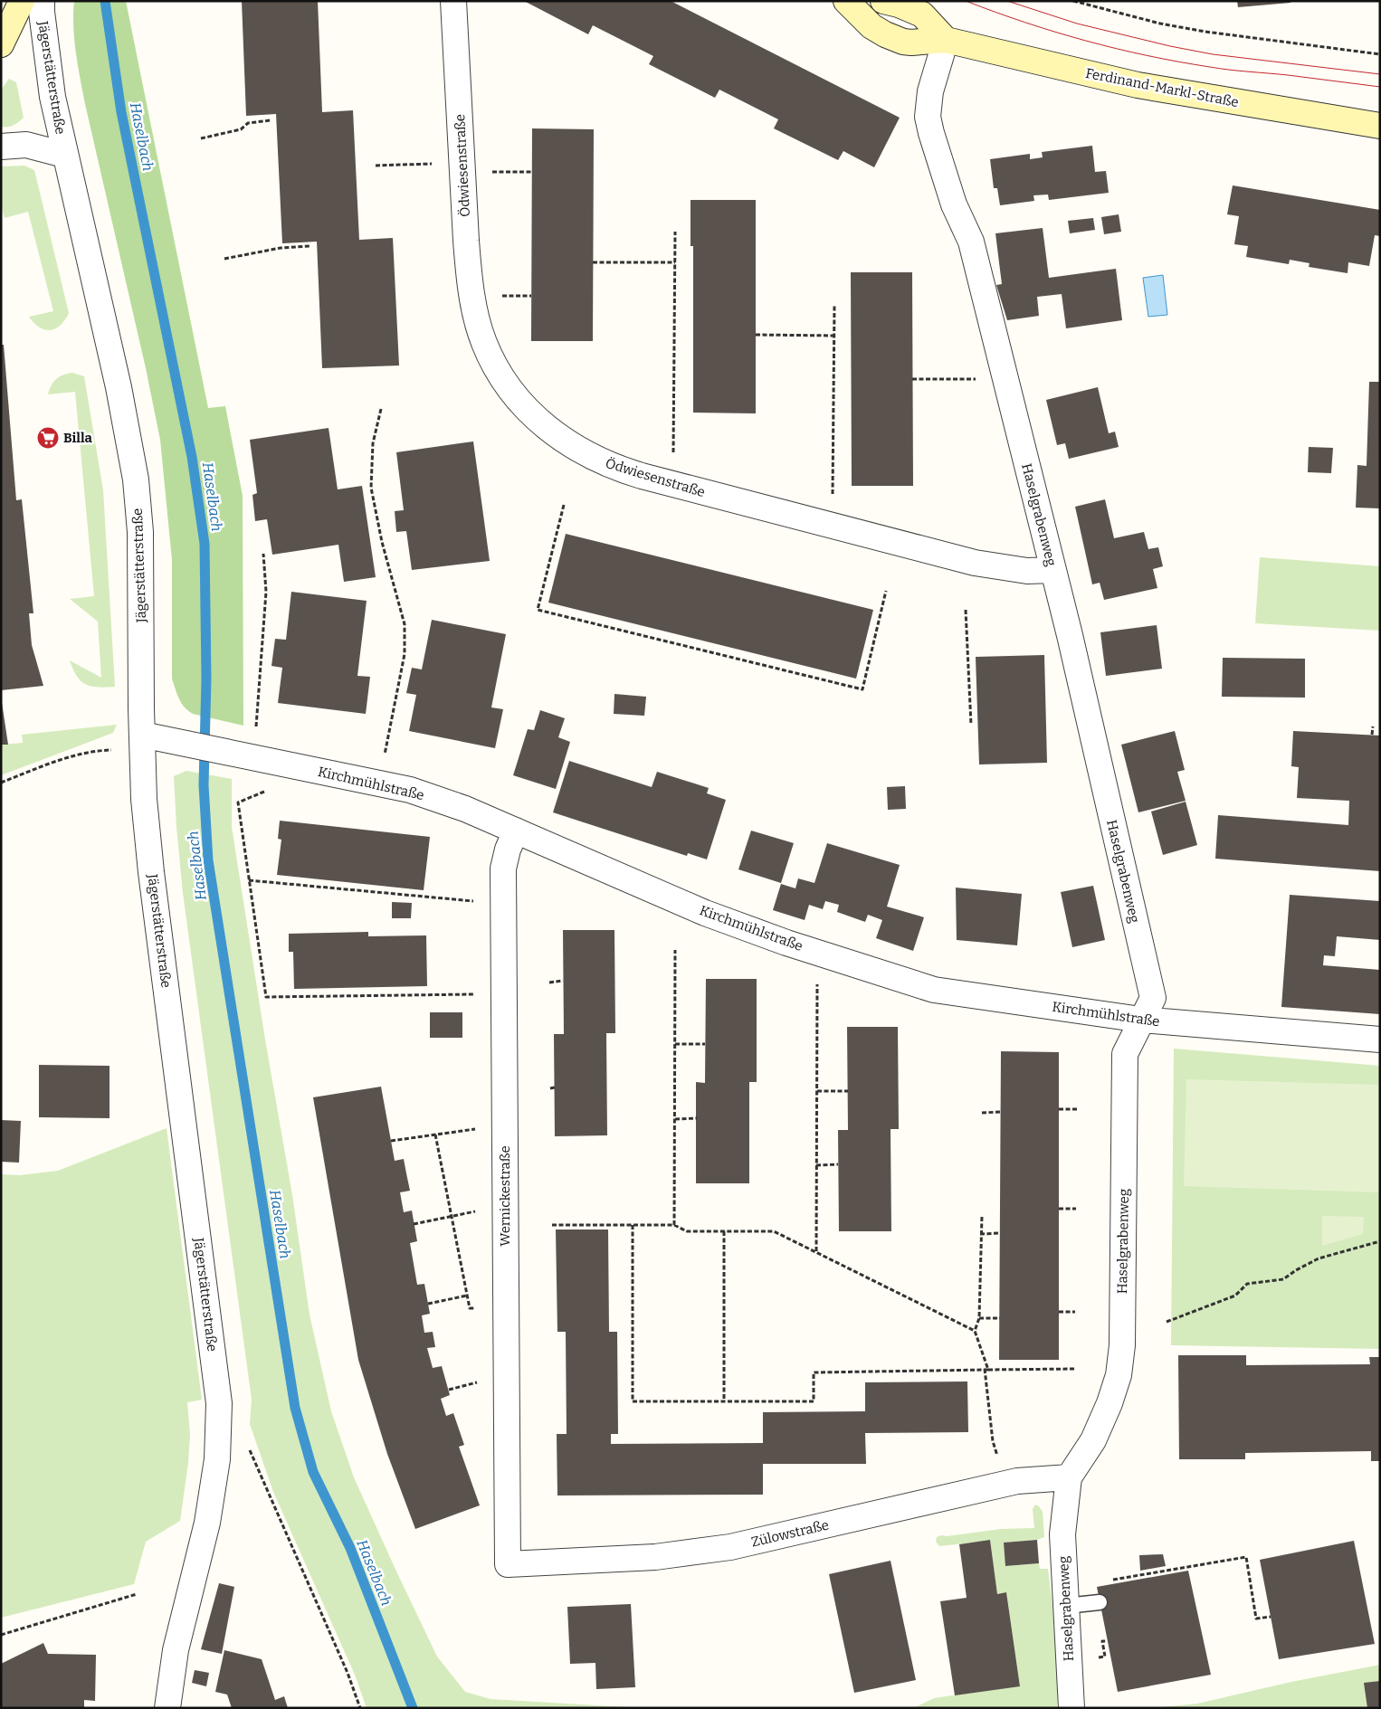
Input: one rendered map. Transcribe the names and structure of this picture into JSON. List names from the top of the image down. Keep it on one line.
{"streets":{"street":["Jägerstätterstraße","Ferdinand-Markl-Straße","Ödwiesenstraße","Haselgrabenweg","Kirchmühlstraße","Wernickestraße","Zülowstraße"]},"crossings":[["Jägerstätterstraße","Kirchmühlstraße"],["Ferdinand-Markl-Straße","Haselgrabenweg"],["Ödwiesenstraße","Haselgrabenweg"],["Haselgrabenweg","Kirchmühlstraße"],["Haselgrabenweg","Zülowstraße"],["Kirchmühlstraße","Wernickestraße"],["Wernickestraße","Zülowstraße"]],"water":["Haselbach"],"places":{"supermarket":["Billa"]}}
